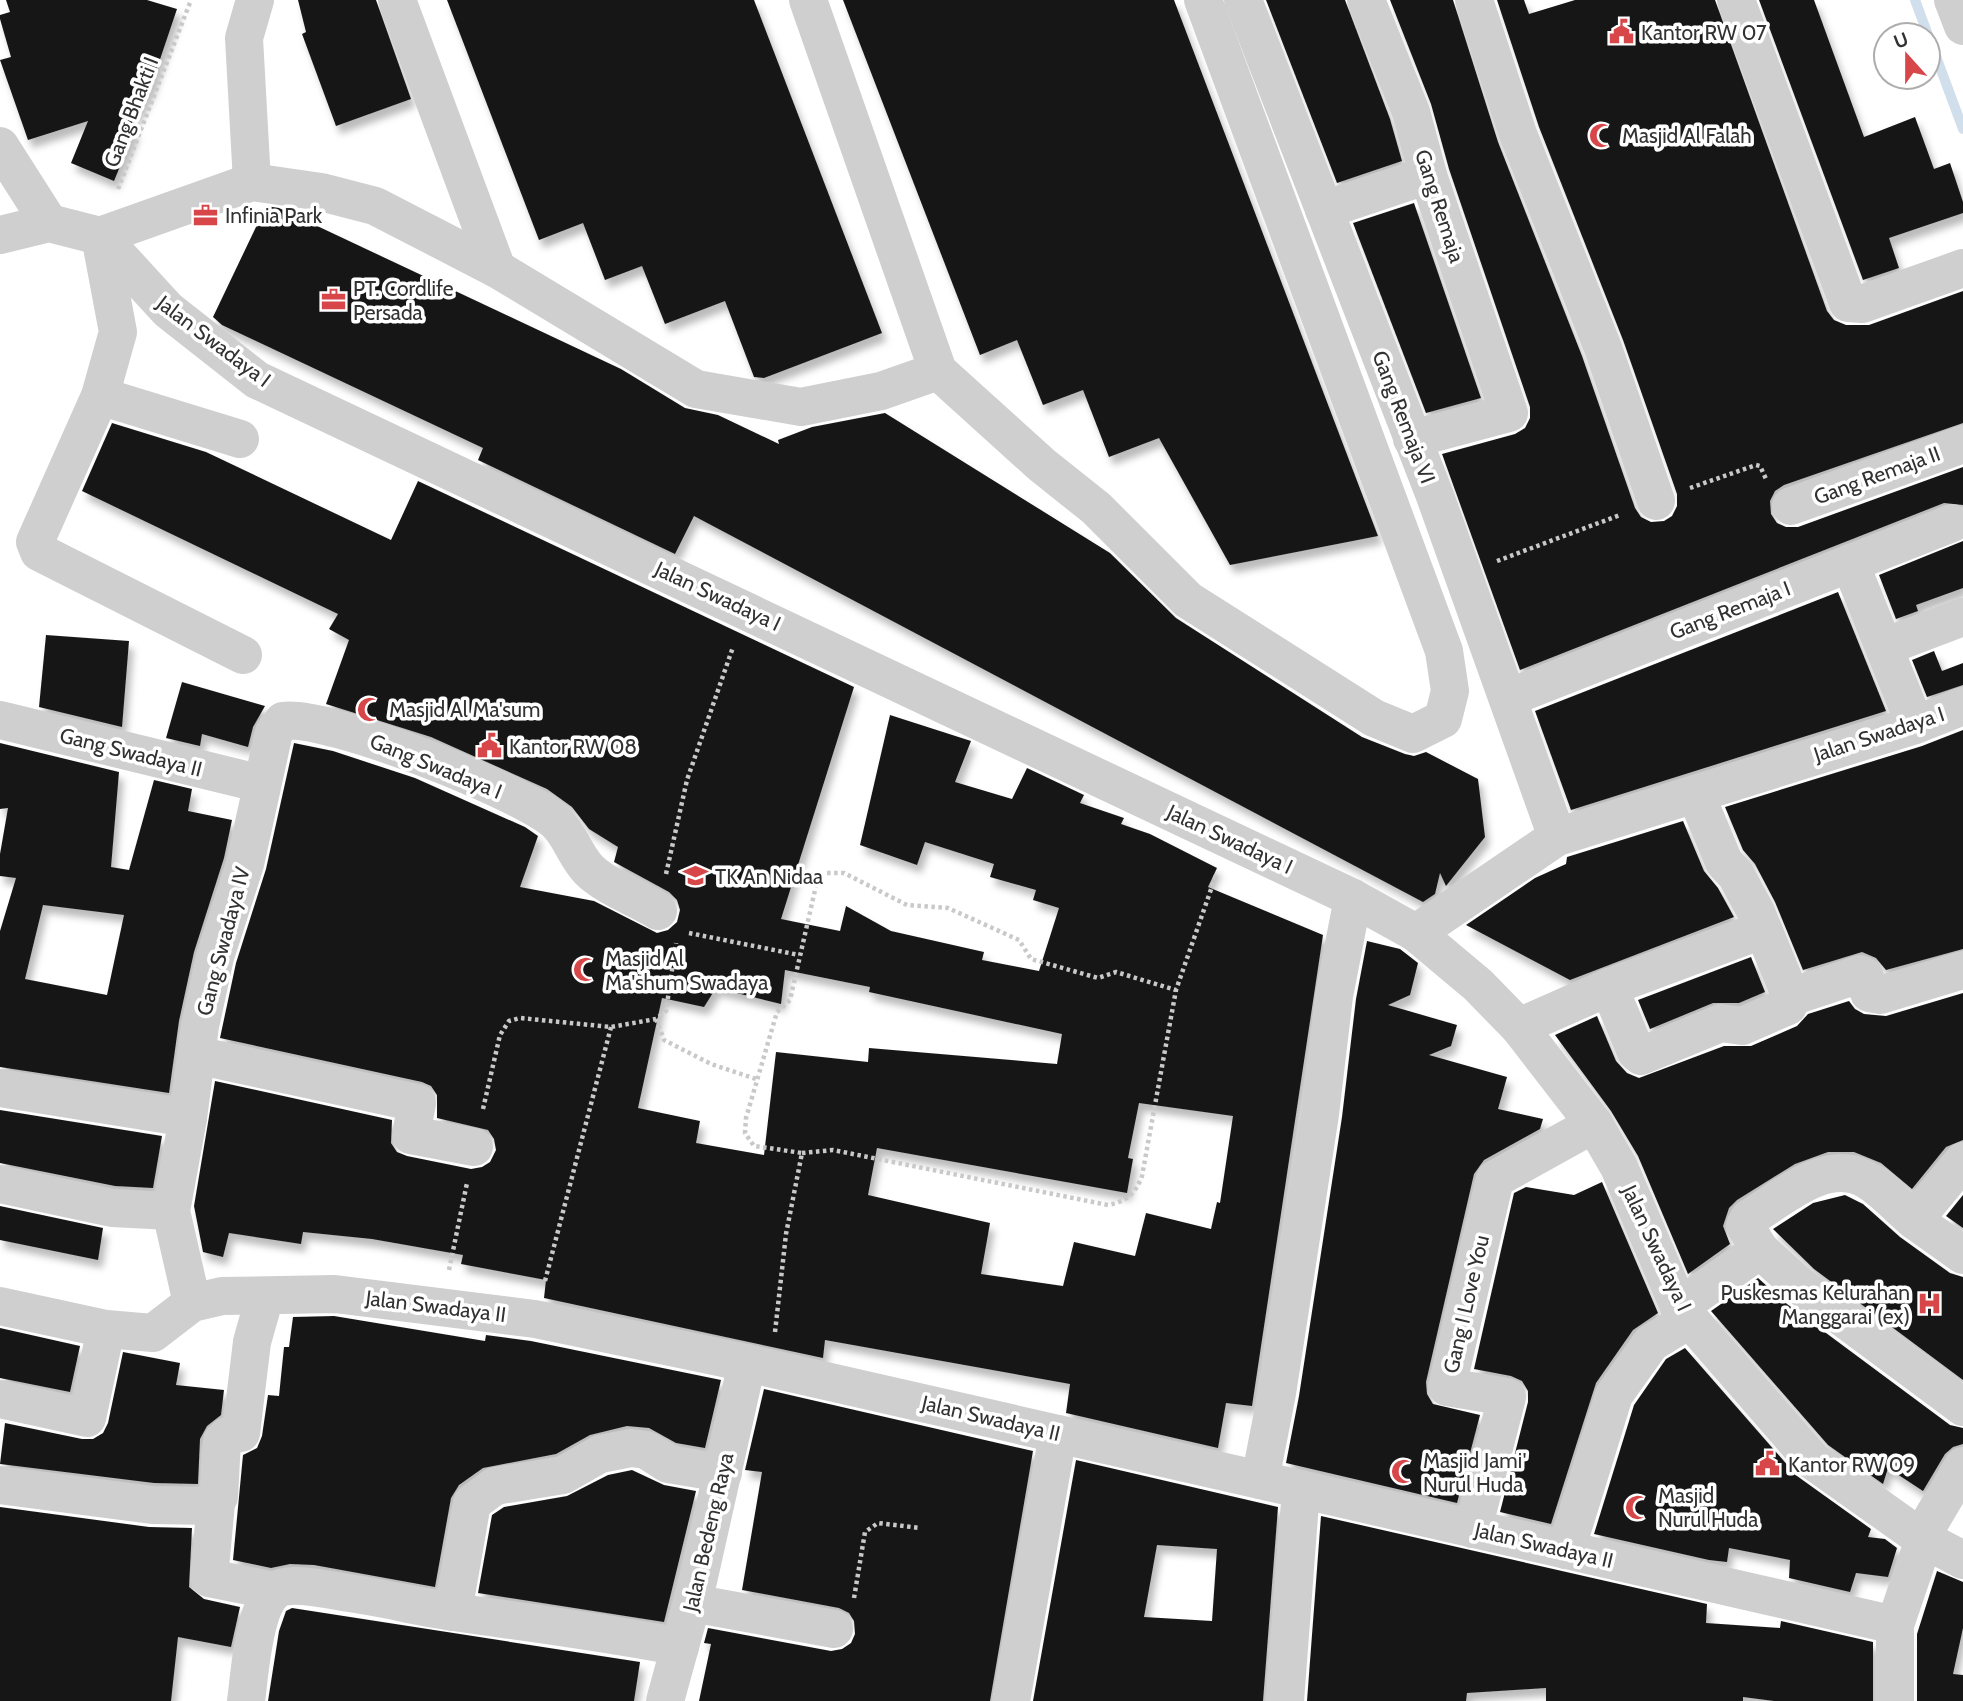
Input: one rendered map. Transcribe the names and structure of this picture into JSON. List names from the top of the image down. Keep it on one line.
{"streets":{"street":["Gang Remaja","Jalan Swadaya I","Gang Remaja VI","Gang Remaja II","Gang Remaja I","Gang Swadaya II","Gang Swadaya I","Gang Swadaya IV","Gang I Love You","Jalan Swadaya II","Jalan Bedeng Raya"],"path":["Gang Bhakti I"]},"crossings":[["Gang Bhakti I","Jalan Swadaya I"],["Gang Remaja","Gang Remaja VI"],["Jalan Swadaya I","Gang Remaja VI"],["Jalan Swadaya I","Gang I Love You"],["Gang Remaja VI","Gang Remaja I"],["Gang Swadaya II","Gang Swadaya I"],["Gang Swadaya II","Gang Swadaya IV"],["Gang Swadaya I","Gang Swadaya IV"],["Gang I Love You","Jalan Swadaya II"],["Jalan Swadaya II","Jalan Bedeng Raya"]],"places":{"public building":["Kantor RW 07","Kantor RW 08","Kantor RW 09"],"mosque":["Masjid Al Falah","Masjid Al Ma'sum","Masjid Al Ma'shum Swadaya","Masjid Jami' Nurul Huda","Masjid Nurul Huda"],"office":["Infinia Park","PT. Cordlife Persada"],"school or university":["TK An Nidaa"],"hospital":["Puskesmas Kelurahan Manggarai (ex)"]},"north":"top"}
